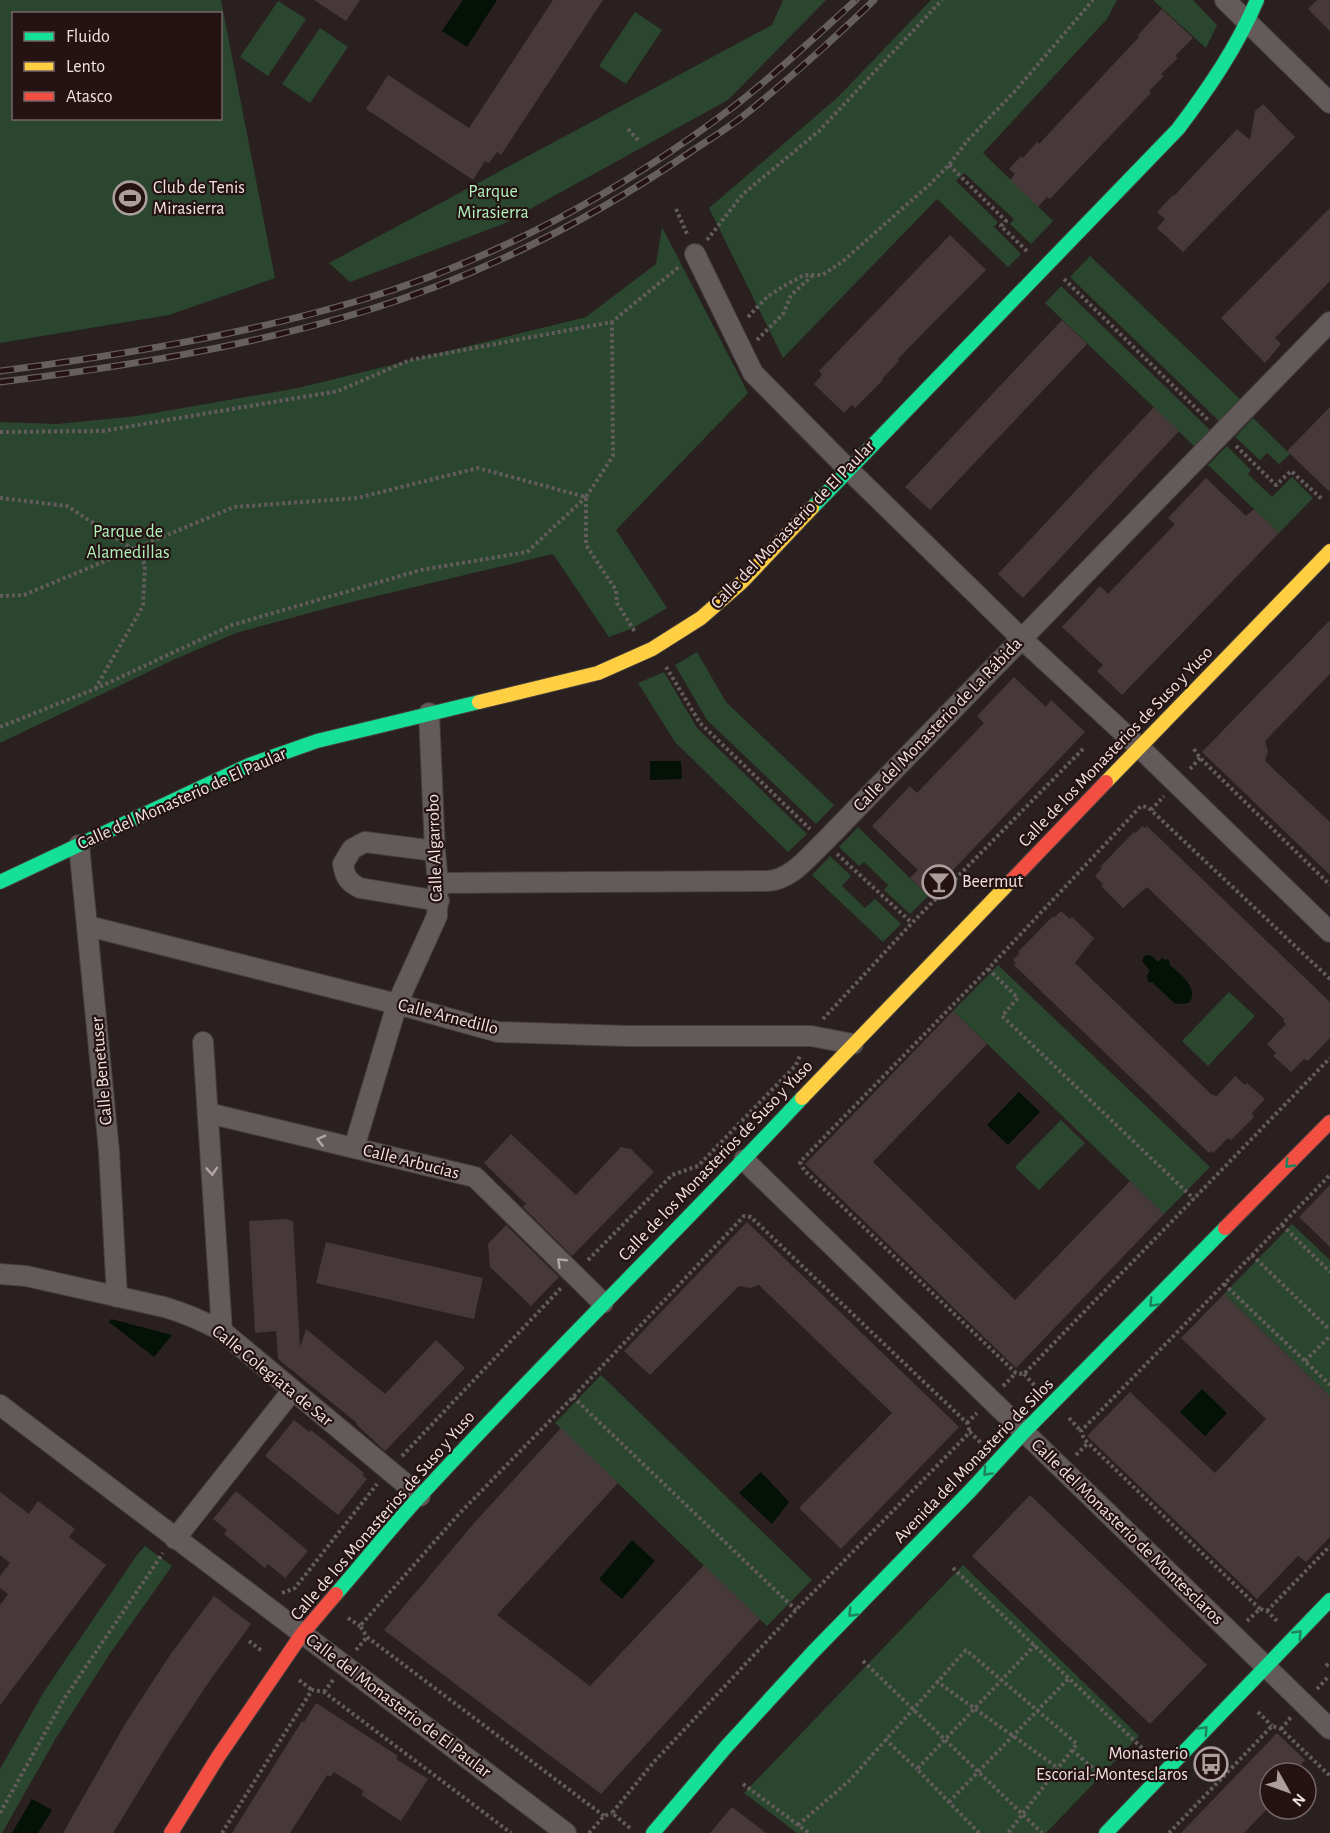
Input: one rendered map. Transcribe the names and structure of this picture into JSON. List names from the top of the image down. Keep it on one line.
{"streets":{"street":["Calle del Monasterio de El Paular","Calle del Monasterio de La Rábida","Calle de los Monasterios de Suso y Yuso","Calle Algarrobo","Calle Arnedillo","Calle Benetuser","Calle Arbucias","Calle Colegiata de Sar","Avenida del Monasterio de Silos","Calle del Monasterio de Montesclaros"]},"crossings":[["Calle del Monasterio de El Paular","Calle de los Monasterios de Suso y Yuso"],["Calle del Monasterio de El Paular","Calle Algarrobo"],["Calle del Monasterio de El Paular","Calle Benetuser"],["Calle del Monasterio de La Rábida","Calle Algarrobo"],["Calle de los Monasterios de Suso y Yuso","Calle Arnedillo"],["Calle de los Monasterios de Suso y Yuso","Calle Arbucias"],["Calle de los Monasterios de Suso y Yuso","Calle Colegiata de Sar"],["Calle de los Monasterios de Suso y Yuso","Calle del Monasterio de Montesclaros"],["Calle Algarrobo","Calle Arnedillo"],["Calle Algarrobo","Calle Arbucias"],["Calle Arnedillo","Calle Benetuser"],["Calle Benetuser","Calle Colegiata de Sar"],["Avenida del Monasterio de Silos","Calle del Monasterio de Montesclaros"]],"one_way":["Calle Arbucias","Avenida del Monasterio de Silos"],"parks":["Parque Mirasierra","Parque de Alamedillas"],"places":{"sports":["Club de Tenis Mirasierra"],"bar":["Beermut"],"bus stop":["Monasterio Escorial-Montesclaros"]},"legend":["Fluido","Lento","Atasco"],"north":"bottom right"}
